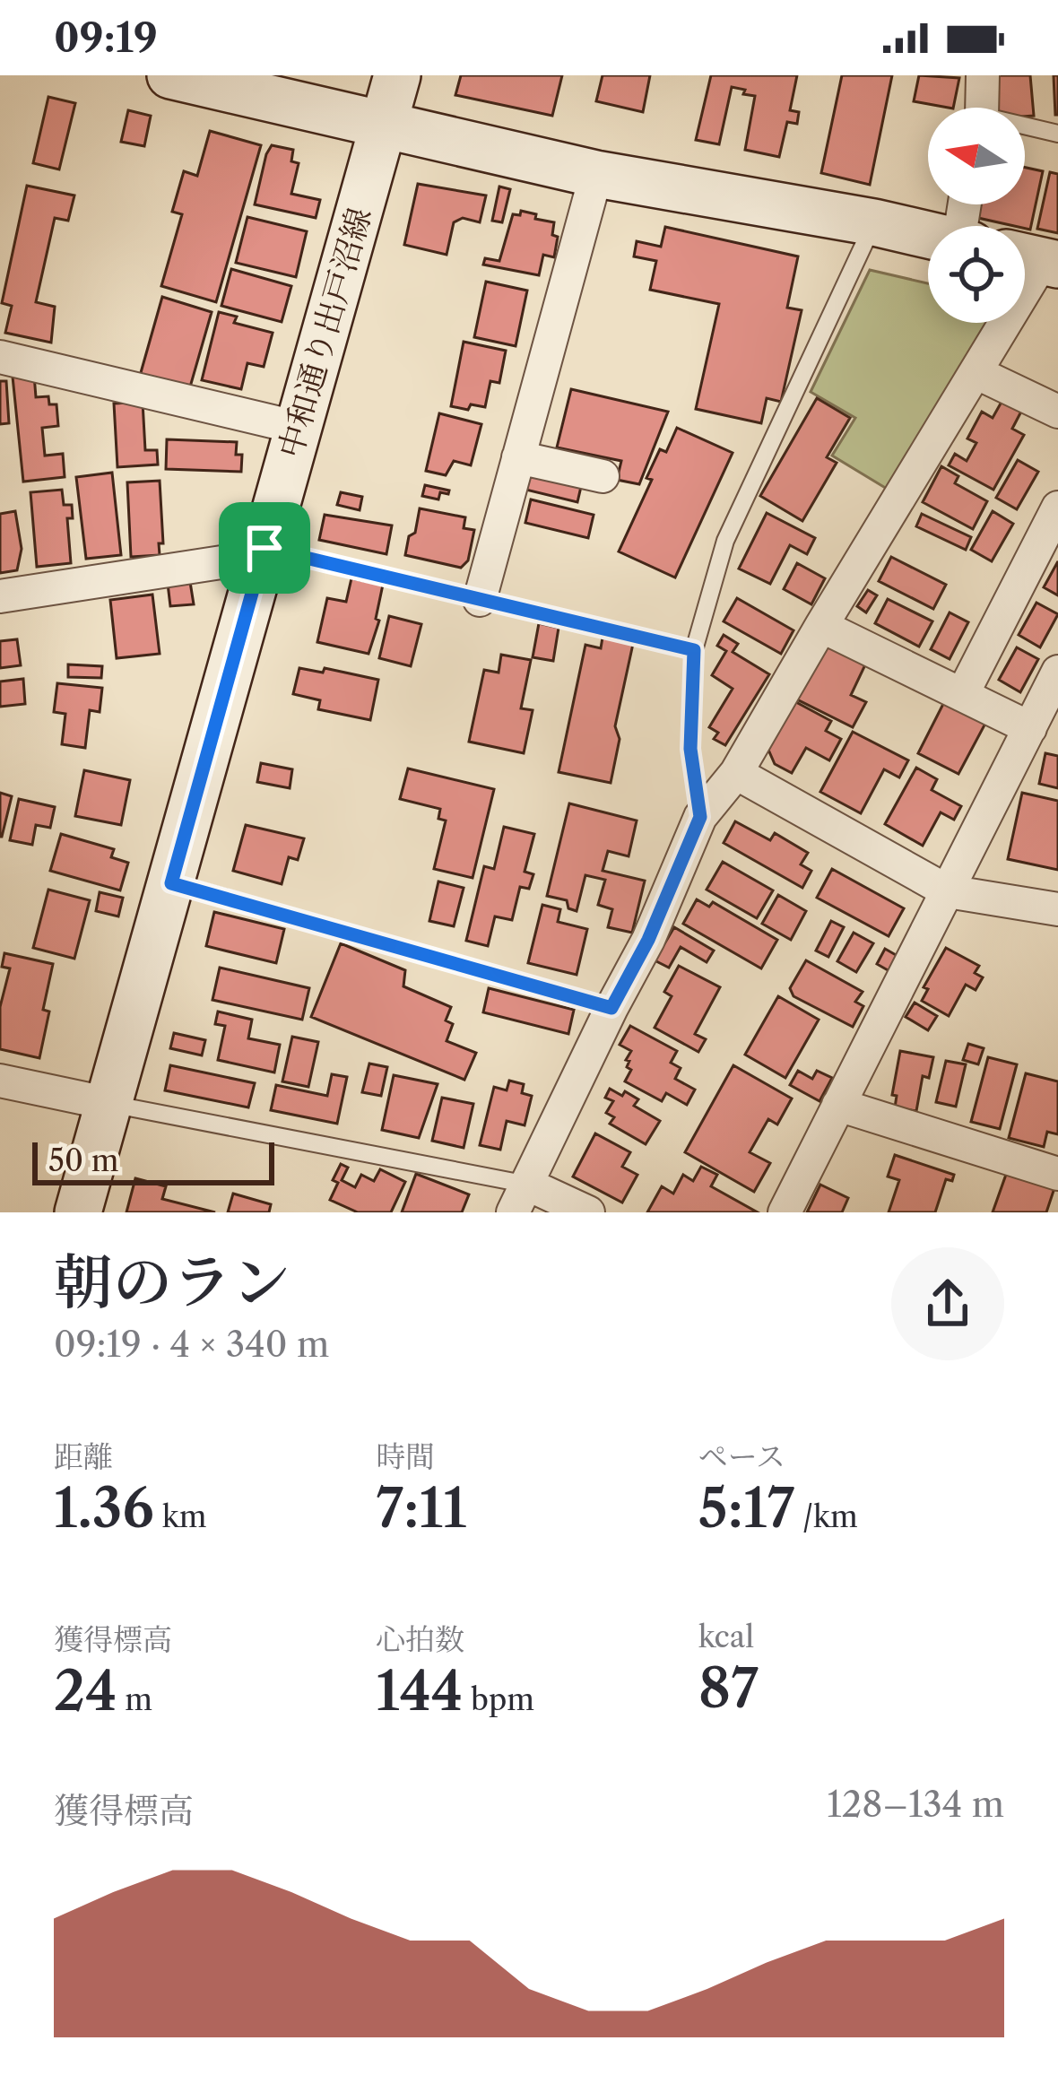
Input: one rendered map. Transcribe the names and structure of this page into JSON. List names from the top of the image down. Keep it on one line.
{"streets":{"street":["中和通り出戸沼線"]},"scale_bar":"50 m","north":"left","page":{"status":"09:19","scale":"50 m","heading":["朝のラン","09:19 · 4 × 340 m"],"stats":[["距離","1.36 km"],["時間","7:11"],["ペース","5:17 /km"],["獲得標高","24 m"],["心拍数","144 bpm"],["kcal","87"]],"chart":["獲得標高","128–134 m"]}}
